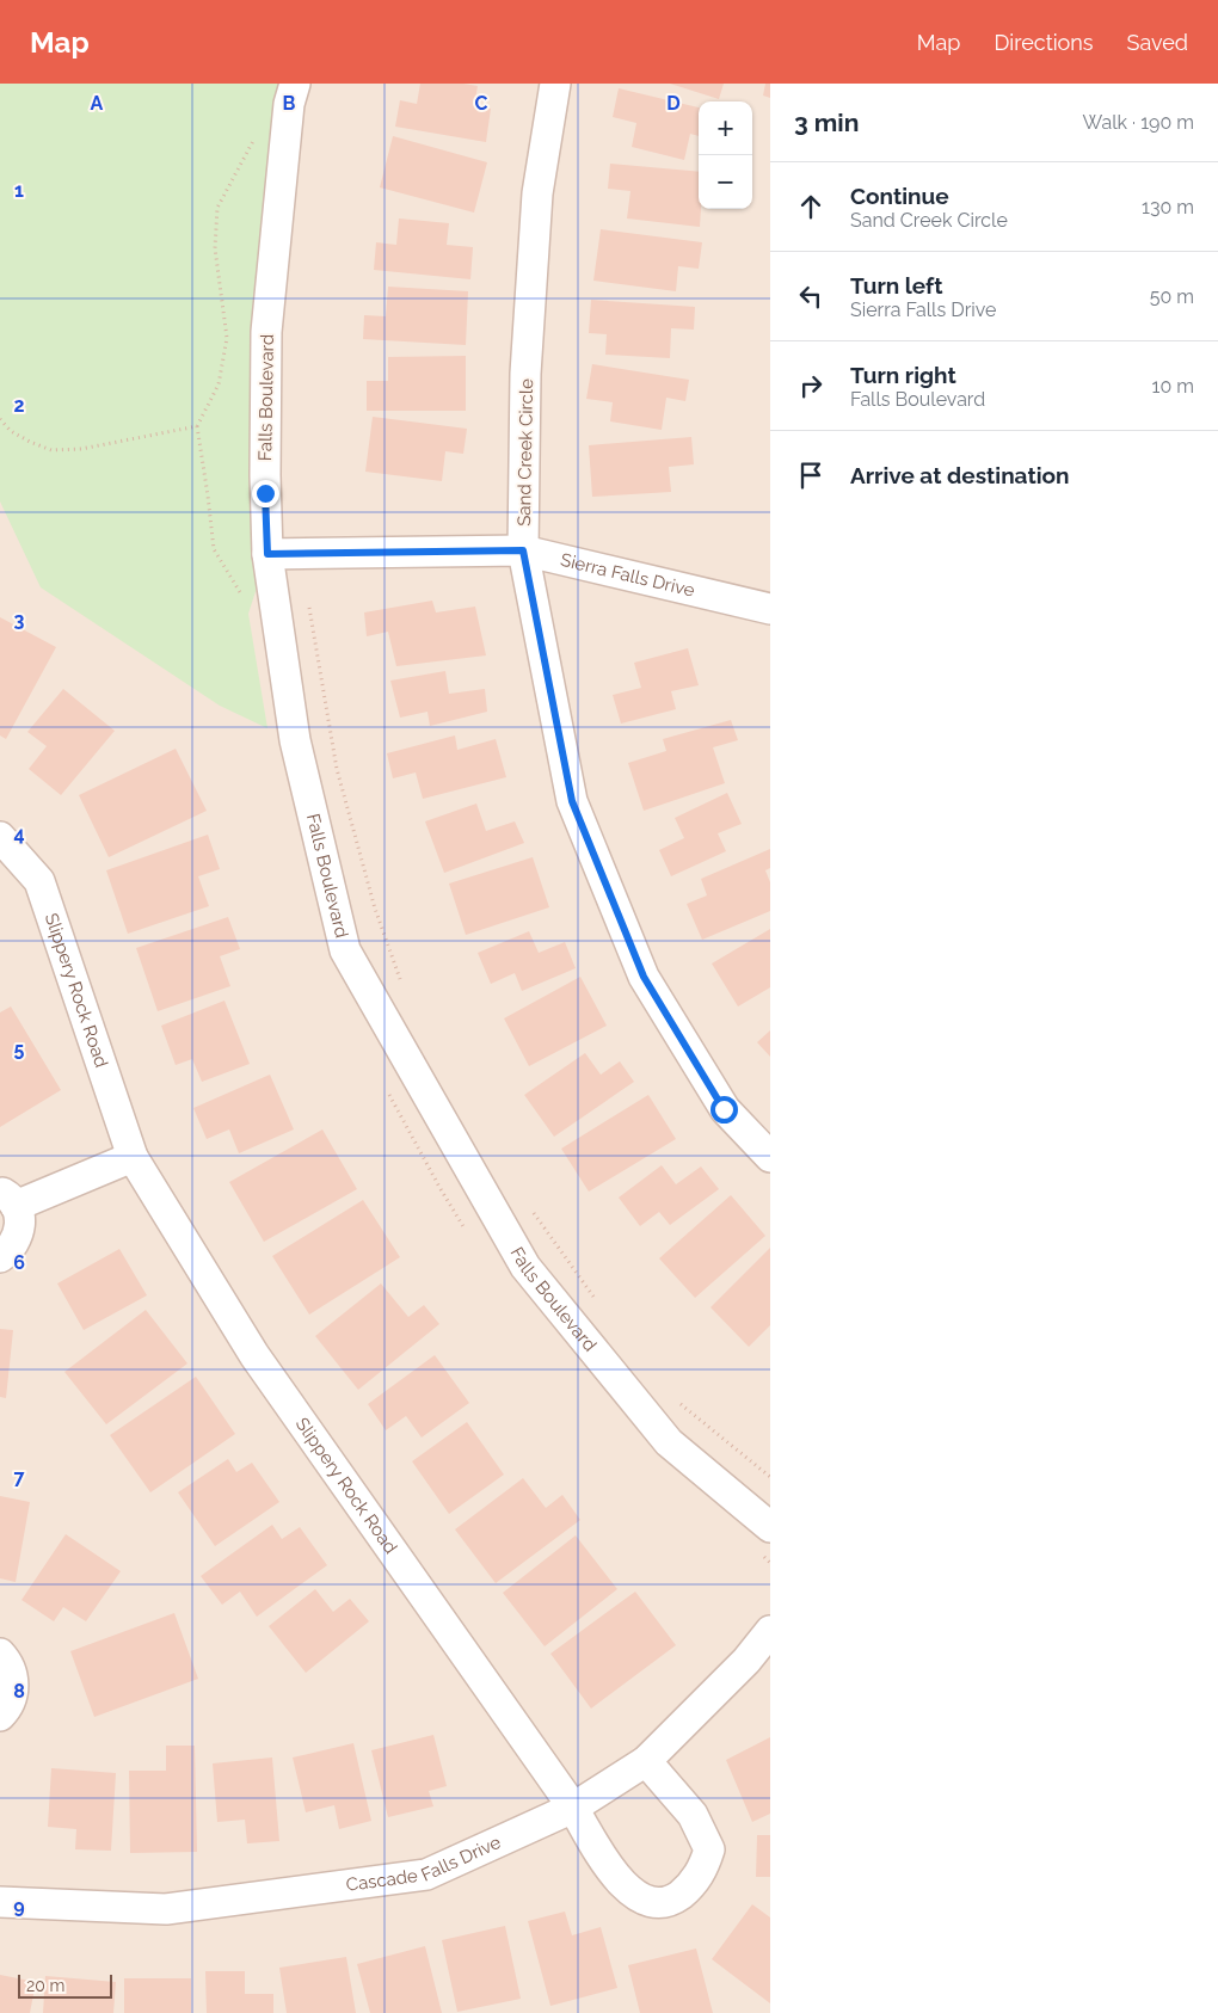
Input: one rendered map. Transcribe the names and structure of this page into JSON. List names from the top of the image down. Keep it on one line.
{"streets":{"street":["Falls Boulevard","Sand Creek Circle","Sierra Falls Drive","Slippery Rock Road","Cascade Falls Drive"]},"crossings":[["Falls Boulevard","Sierra Falls Drive"],["Sand Creek Circle","Sierra Falls Drive"],["Slippery Rock Road","Cascade Falls Drive"]],"scale_bar":"20 m","page":{"header":"Map","nav":["Map","Directions","Saved"],"heading":["3 min","Walk · 190 m"],"map_buttons":["+","−"],"list":[["Continue","Sand Creek Circle","130 m"],["Turn left","Sierra Falls Drive","50 m"],["Turn right","Falls Boulevard","10 m"],"Arrive at destination"],"scale":"20 m"},"grid":{"columns":["A","B","C","D"],"rows":["1","2","3","4","5","6","7","8","9"]}}
